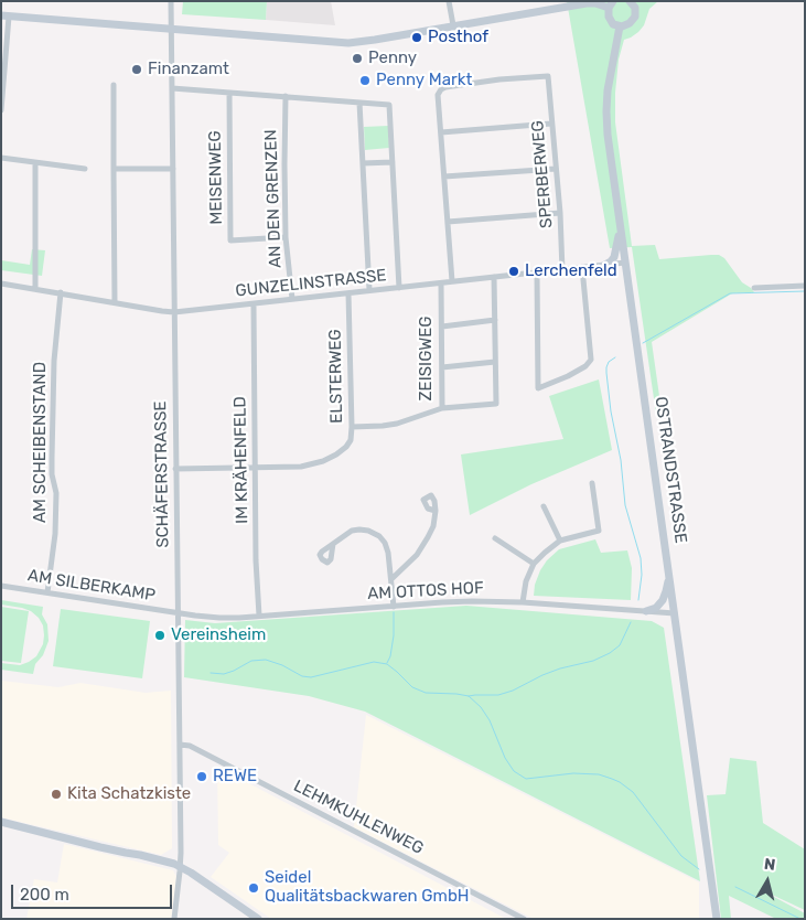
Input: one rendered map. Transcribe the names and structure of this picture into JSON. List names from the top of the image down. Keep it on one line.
{"streets":{"main road":["OSTRANDSTRASSE"],"street":["SPERBERWEG","MEISENWEG","AN DEN GRENZEN","GUNZELINSTRASSE","ZEISIGWEG","ELSTERWEG","AM SCHEIBENSTAND","IM KRÄHENFELD","SCHÄFERSTRASSE","AM SILBERKAMP","AM OTTOS HOF","LEHMKUHLENWEG"]},"crossings":[["SPERBERWEG","GUNZELINSTRASSE"],["MEISENWEG","AN DEN GRENZEN"],["AN DEN GRENZEN","GUNZELINSTRASSE"],["GUNZELINSTRASSE","ZEISIGWEG"],["GUNZELINSTRASSE","ELSTERWEG"],["GUNZELINSTRASSE","AM SCHEIBENSTAND"],["GUNZELINSTRASSE","IM KRÄHENFELD"],["GUNZELINSTRASSE","OSTRANDSTRASSE"],["GUNZELINSTRASSE","SCHÄFERSTRASSE"],["ZEISIGWEG","ELSTERWEG"],["ELSTERWEG","IM KRÄHENFELD"],["ELSTERWEG","SCHÄFERSTRASSE"],["AM SCHEIBENSTAND","AM SILBERKAMP"],["IM KRÄHENFELD","AM OTTOS HOF"],["OSTRANDSTRASSE","AM OTTOS HOF"],["SCHÄFERSTRASSE","AM SILBERKAMP"],["SCHÄFERSTRASSE","AM OTTOS HOF"],["SCHÄFERSTRASSE","LEHMKUHLENWEG"],["AM SILBERKAMP","AM OTTOS HOF"]],"places":["Posthof","Penny","Finanzamt","Penny Markt","Lerchenfeld","Vereinsheim","REWE","Kita Schatzkiste","Seidel Qualitätsbackwaren GmbH"],"scale_bar":"200 m","north":"top"}
